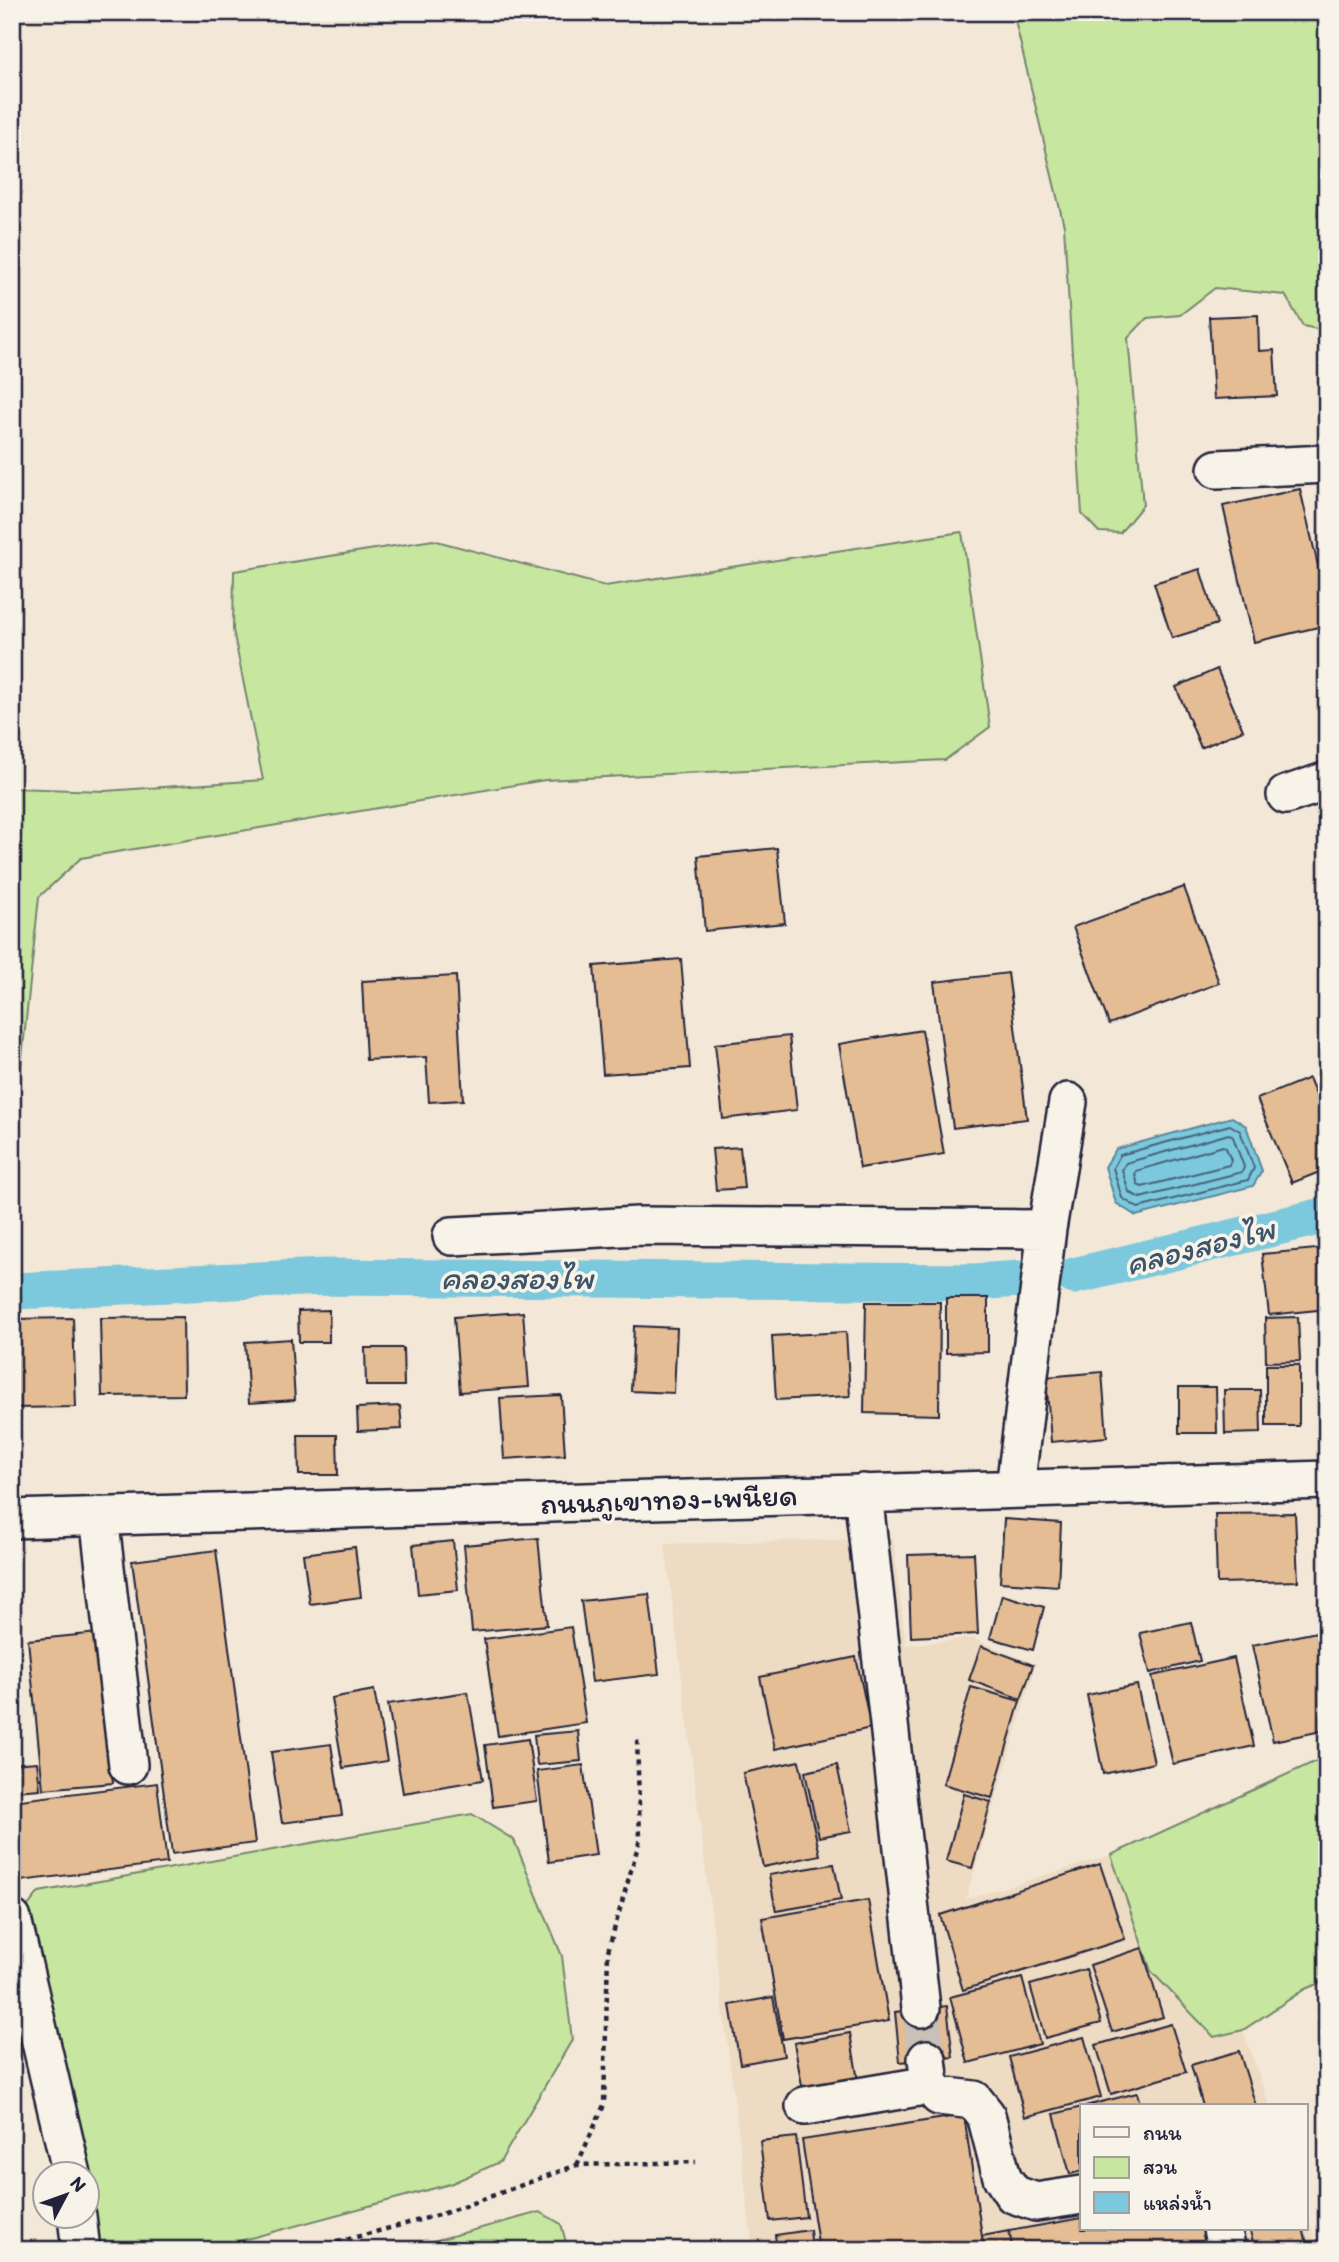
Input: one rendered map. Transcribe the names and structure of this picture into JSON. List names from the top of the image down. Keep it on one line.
{"streets":{"street":["ถนนภูเขาทอง-เพนียด"]},"water":["คลองสองไพ"],"legend":["ถนน","สวน","แหล่งน้ำ"],"north":"top right"}
